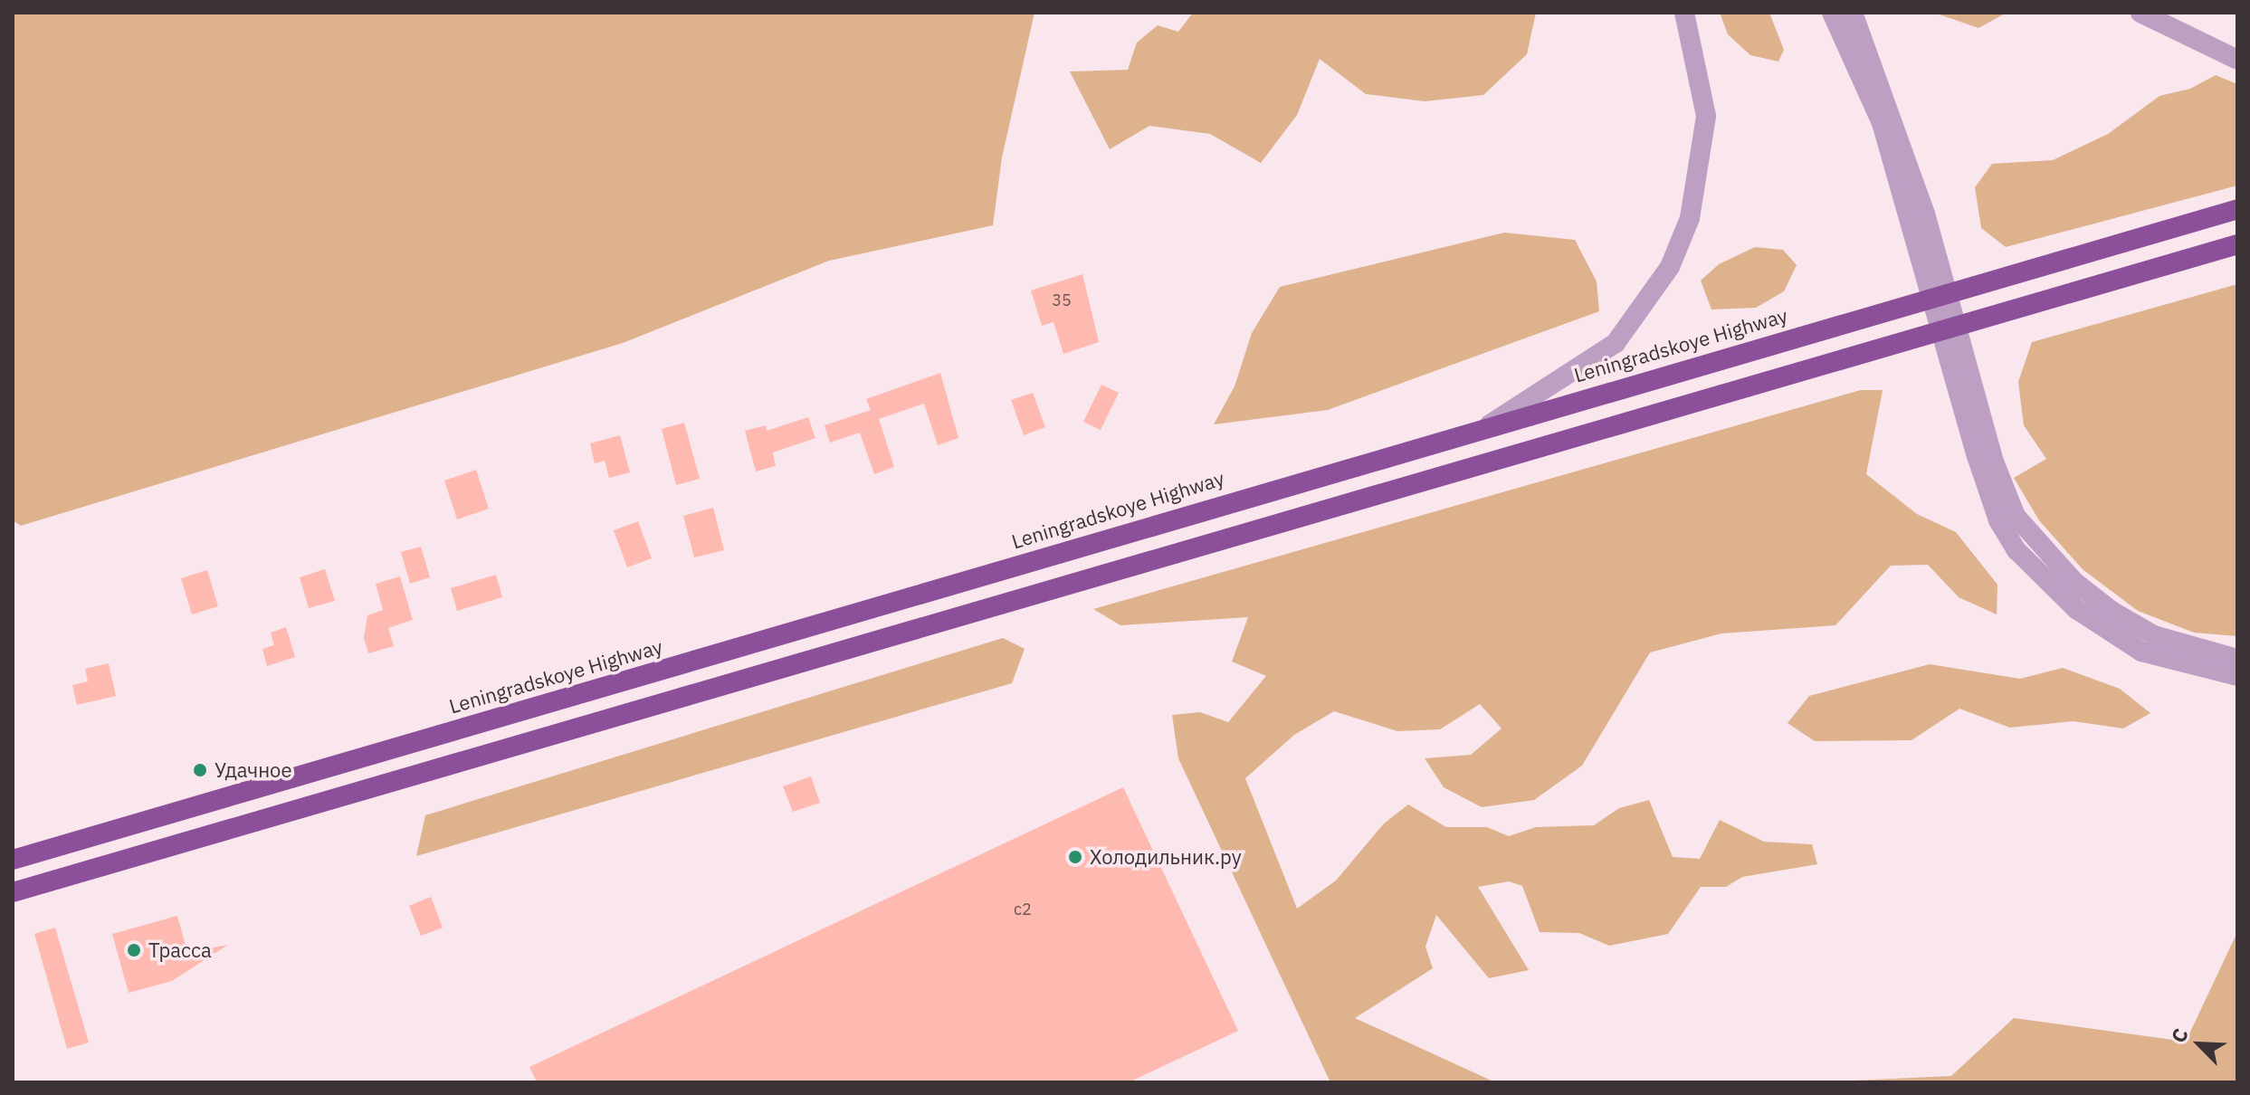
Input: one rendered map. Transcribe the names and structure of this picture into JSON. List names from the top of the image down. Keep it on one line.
{"streets":{"highway":["Leningradskoye Highway"]},"places":["Удачное","Холодильник.ру","Трасса"],"house_numbers":["35","с2"],"north":"top left"}
